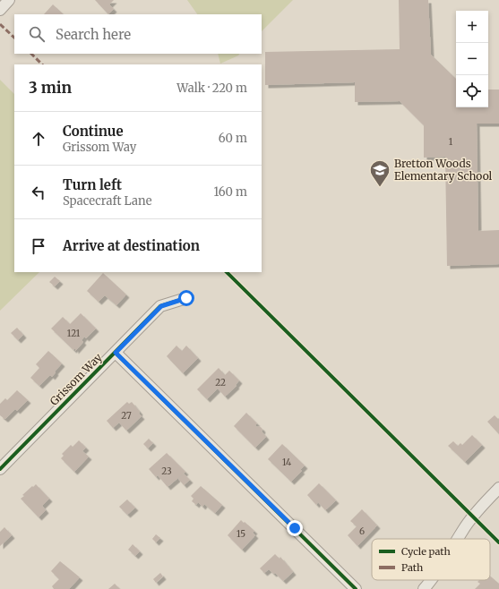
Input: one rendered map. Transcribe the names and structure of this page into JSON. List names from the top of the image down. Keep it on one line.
{"streets":{"street":["Grissom Way"]},"places":{"school or university":["Bretton Woods Elementary School"]},"house_numbers":["1","121","22","27","14","23","6","15"],"legend":["Cycle path","Path"],"page":{"map_buttons":["+","−"],"search":"Search here","heading":["3 min","Walk · 220 m"],"list":[["Continue","Grissom Way","60 m"],["Turn left","Spacecraft Lane","160 m"],"Arrive at destination"]}}
